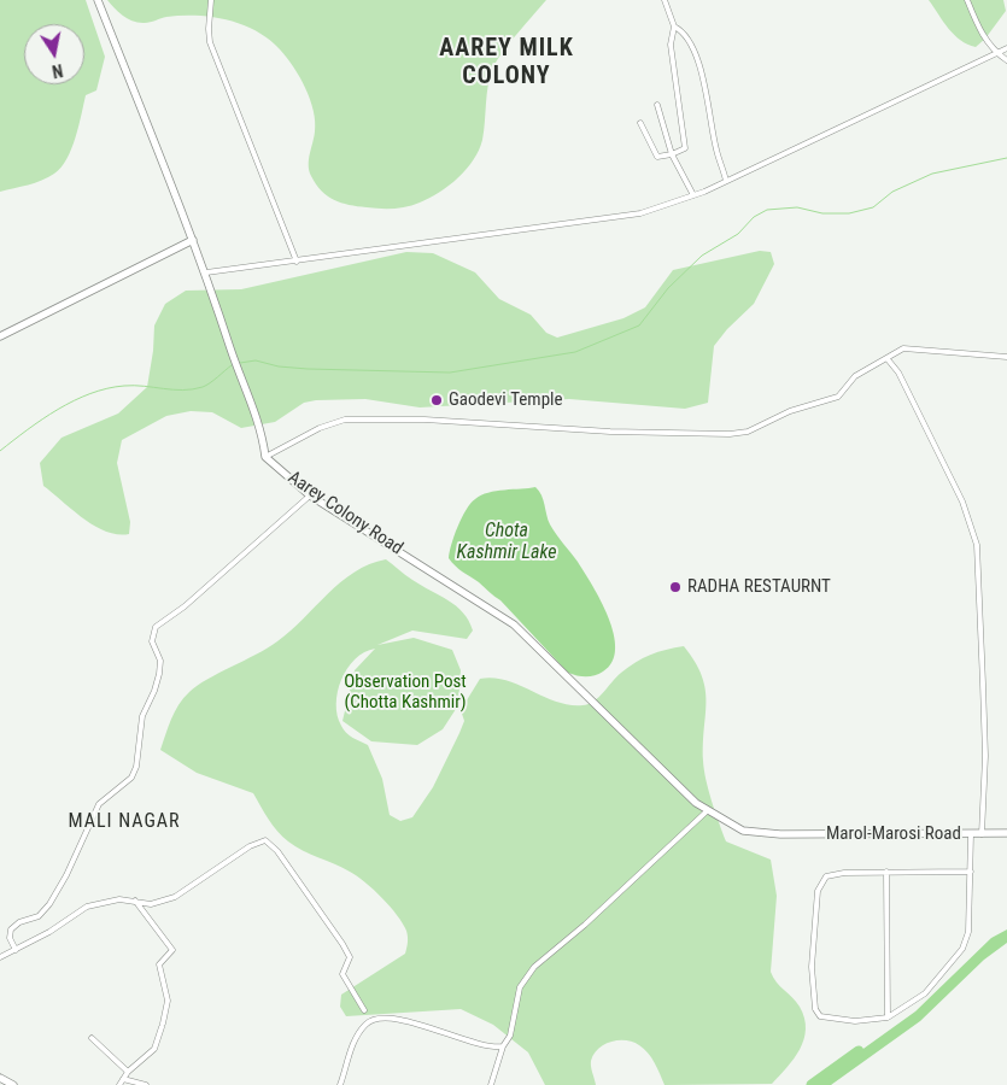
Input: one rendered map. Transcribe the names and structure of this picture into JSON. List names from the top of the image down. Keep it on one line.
{"streets":{"main road":["Aarey Colony Road","Marol-Marosi Road"]},"crossings":[["Aarey Colony Road","Marol-Marosi Road"]],"districts":["AAREY MILK COLONY","MALI NAGAR"],"water":["Chota Kashmir Lake"],"parks":["Observation Post (Chotta Kashmir)"],"places":["Gaodevi Temple","RADHA RESTAURNT"],"north":"bottom"}
